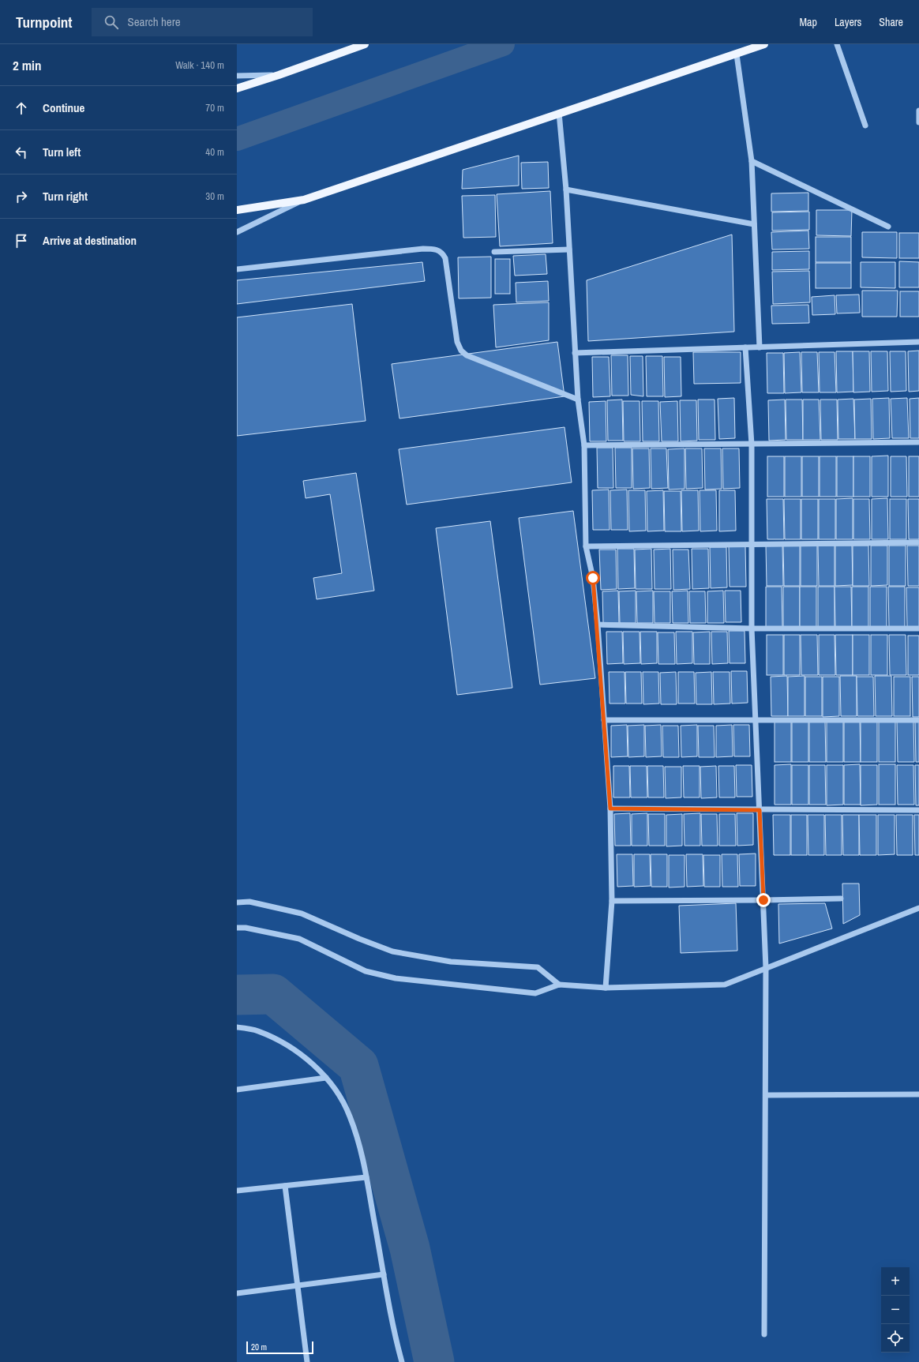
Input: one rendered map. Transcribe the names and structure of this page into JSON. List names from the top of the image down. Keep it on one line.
{"scale_bar":"20 m","page":{"header":"Turnpoint","search":"Search here","nav":["Map","Layers","Share"],"heading":["2 min","Walk · 140 m"],"list":[["Continue","70 m"],["Turn left","40 m"],["Turn right","30 m"],"Arrive at destination"],"map_buttons":["+","−"],"scale":"20 m"}}
